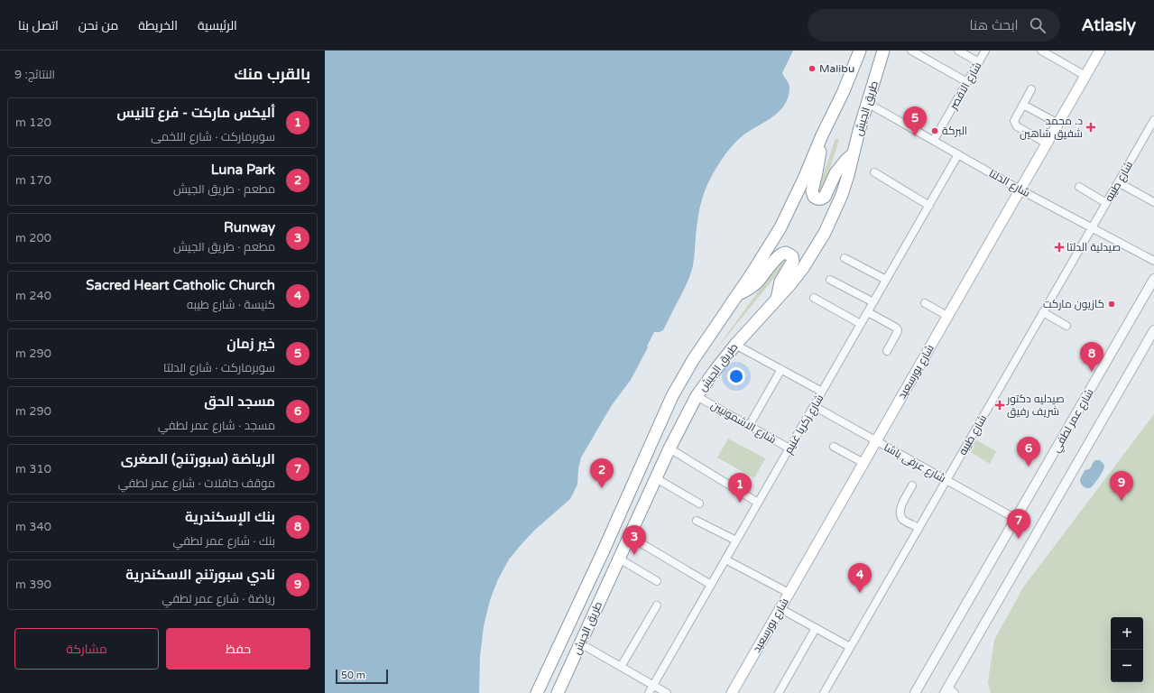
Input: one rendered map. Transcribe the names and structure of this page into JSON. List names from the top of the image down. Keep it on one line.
{"streets":{"highway":["طريق الجيش"],"main road":["شارع بورسعيد"],"street":["شارع الاقصر","شارع طيبه","شارع الدلتا","شارع عمر لطفي","شارع الاشمونيين","شارع زكريا غنيم","شارع عرفى باشا"]},"crossings":[["شارع الاقصر","شارع الدلتا"],["طريق الجيش","شارع الدلتا"],["طريق الجيش","شارع الاشمونيين"],["شارع طيبه","شارع الدلتا"],["شارع طيبه","شارع عرفى باشا"],["شارع الدلتا","شارع بورسعيد"],["شارع الدلتا","شارع زكريا غنيم"],["شارع بورسعيد","شارع عرفى باشا"],["شارع عمر لطفي","شارع عرفى باشا"],["شارع الاشمونيين","شارع زكريا غنيم"],["شارع زكريا غنيم","شارع عرفى باشا"]],"places":{"other":["Malibu","البركة","كازيون ماركت"],"health":["د. محمد شفيق شاهين","صيدلية الدلتا","صيدليه دكتور شريف رفيق"]},"scale_bar":"50 m","page":{"header":"Atlasly","search":"ابحث هنا","nav":["الرئيسية","الخريطة","من نحن","اتصل بنا"],"heading":["بالقرب منك","النتائج: 9"],"list":[{"mark":"1","name":"أليكس ماركت - فرع تانيس","note":"سوبرماركت · شارع اللخمى","value":"120 m"},{"mark":"2","name":"Luna Park","note":"مطعم · طريق الجيش","value":"170 m"},{"mark":"3","name":"Runway","note":"مطعم · طريق الجيش","value":"200 m"},{"mark":"4","name":"Sacred Heart Catholic Church","note":"كنيسة · شارع طيبه","value":"240 m"},{"mark":"5","name":"خير زمان","note":"سوبرماركت · شارع الدلتا","value":"290 m"},{"mark":"6","name":"مسجد الحق","note":"مسجد · شارع عمر لطفي","value":"290 m"},{"mark":"7","name":"الرياضة (سبورتنج) الصغرى","note":"موقف حافلات · شارع عمر لطفي","value":"310 m"},{"mark":"8","name":"بنك الإسكندرية","note":"بنك · شارع عمر لطفي","value":"340 m"},{"mark":"9","name":"نادي سبورتنج الاسكندرية","note":"رياضة · شارع عمر لطفي","value":"390 m"}],"pins":["5","8","6","2","9","1","7","3","4"],"map_buttons":["+","−"],"buttons":["حفظ","مشاركة"],"scale":"50 m"}}
